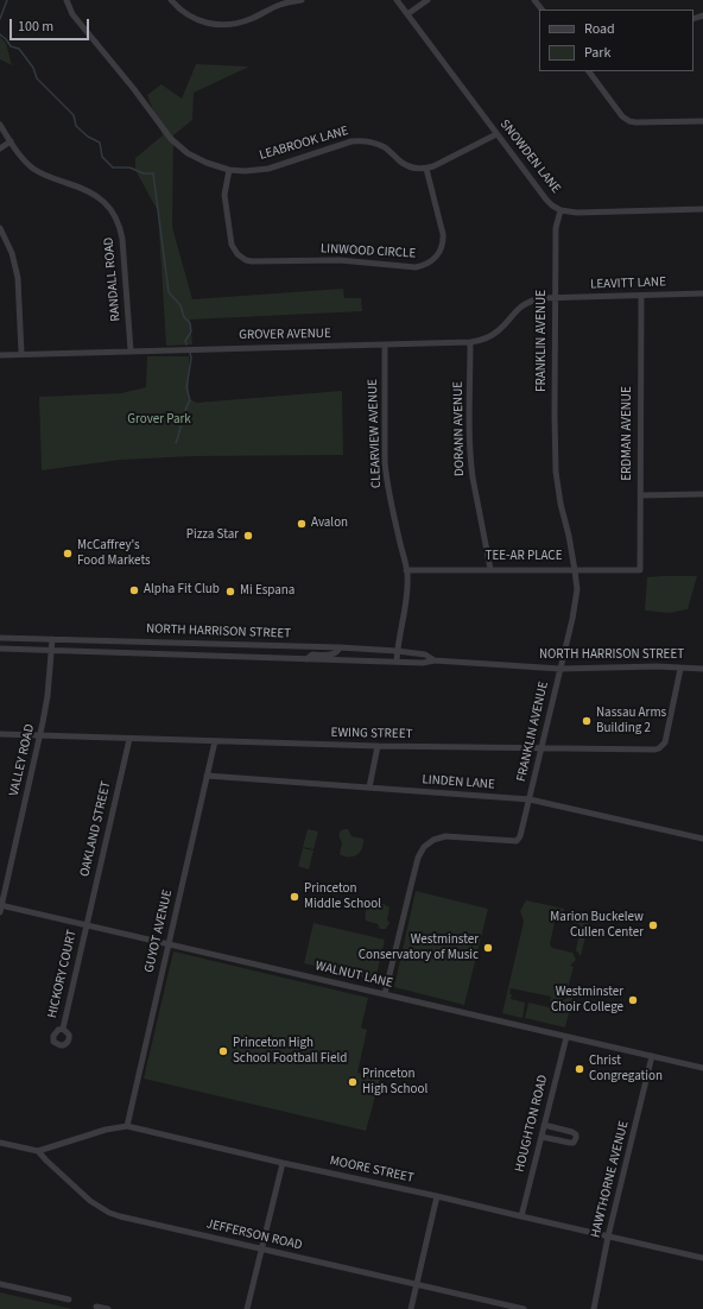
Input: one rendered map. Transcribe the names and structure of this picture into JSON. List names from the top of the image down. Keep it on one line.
{"streets":{"street":["LEABROOK LANE","SNOWDEN LANE","LINWOOD CIRCLE","RANDALL ROAD","LEAVITT LANE","GROVER AVENUE","FRANKLIN AVENUE","DORANN AVENUE","CLEARVIEW AVENUE","ERDMAN AVENUE","TEE-AR PLACE","NORTH HARRISON STREET","EWING STREET","VALLEY ROAD","LINDEN LANE","OAKLAND STREET","GUYOT AVENUE","HICKORY COURT","WALNUT LANE","HOUGHTON ROAD","MOORE STREET","HAWTHORNE AVENUE","JEFFERSON ROAD"]},"crossings":[["LEABROOK LANE","LINWOOD CIRCLE"],["SNOWDEN LANE","FRANKLIN AVENUE"],["RANDALL ROAD","GROVER AVENUE"],["LEAVITT LANE","GROVER AVENUE"],["LEAVITT LANE","FRANKLIN AVENUE"],["LEAVITT LANE","ERDMAN AVENUE"],["GROVER AVENUE","FRANKLIN AVENUE"],["GROVER AVENUE","DORANN AVENUE"],["GROVER AVENUE","CLEARVIEW AVENUE"],["FRANKLIN AVENUE","TEE-AR PLACE"],["FRANKLIN AVENUE","NORTH HARRISON STREET"],["FRANKLIN AVENUE","EWING STREET"],["FRANKLIN AVENUE","LINDEN LANE"],["FRANKLIN AVENUE","WALNUT LANE"],["DORANN AVENUE","TEE-AR PLACE"],["CLEARVIEW AVENUE","TEE-AR PLACE"],["CLEARVIEW AVENUE","NORTH HARRISON STREET"],["ERDMAN AVENUE","TEE-AR PLACE"],["NORTH HARRISON STREET","EWING STREET"],["NORTH HARRISON STREET","VALLEY ROAD"],["EWING STREET","VALLEY ROAD"],["EWING STREET","OAKLAND STREET"],["EWING STREET","GUYOT AVENUE"],["VALLEY ROAD","WALNUT LANE"],["LINDEN LANE","GUYOT AVENUE"],["OAKLAND STREET","HICKORY COURT"],["OAKLAND STREET","WALNUT LANE"],["GUYOT AVENUE","WALNUT LANE"],["GUYOT AVENUE","MOORE STREET"],["HICKORY COURT","WALNUT LANE"],["WALNUT LANE","HOUGHTON ROAD"],["WALNUT LANE","HAWTHORNE AVENUE"],["HOUGHTON ROAD","MOORE STREET"],["MOORE STREET","HAWTHORNE AVENUE"],["MOORE STREET","JEFFERSON ROAD"]],"parks":["Grover Park"],"places":["Avalon","Pizza Star","McCaffrey's Food Markets","Alpha Fit Club","Mi Espana","Nassau Arms Building 2","Princeton Middle School","Marion Buckelew Cullen Center","Westminster Conservatory of Music","Westminster Choir College","Princeton High School Football Field","Christ Congregation","Princeton High School"],"legend":["Road","Park"],"scale_bar":"100 m"}
